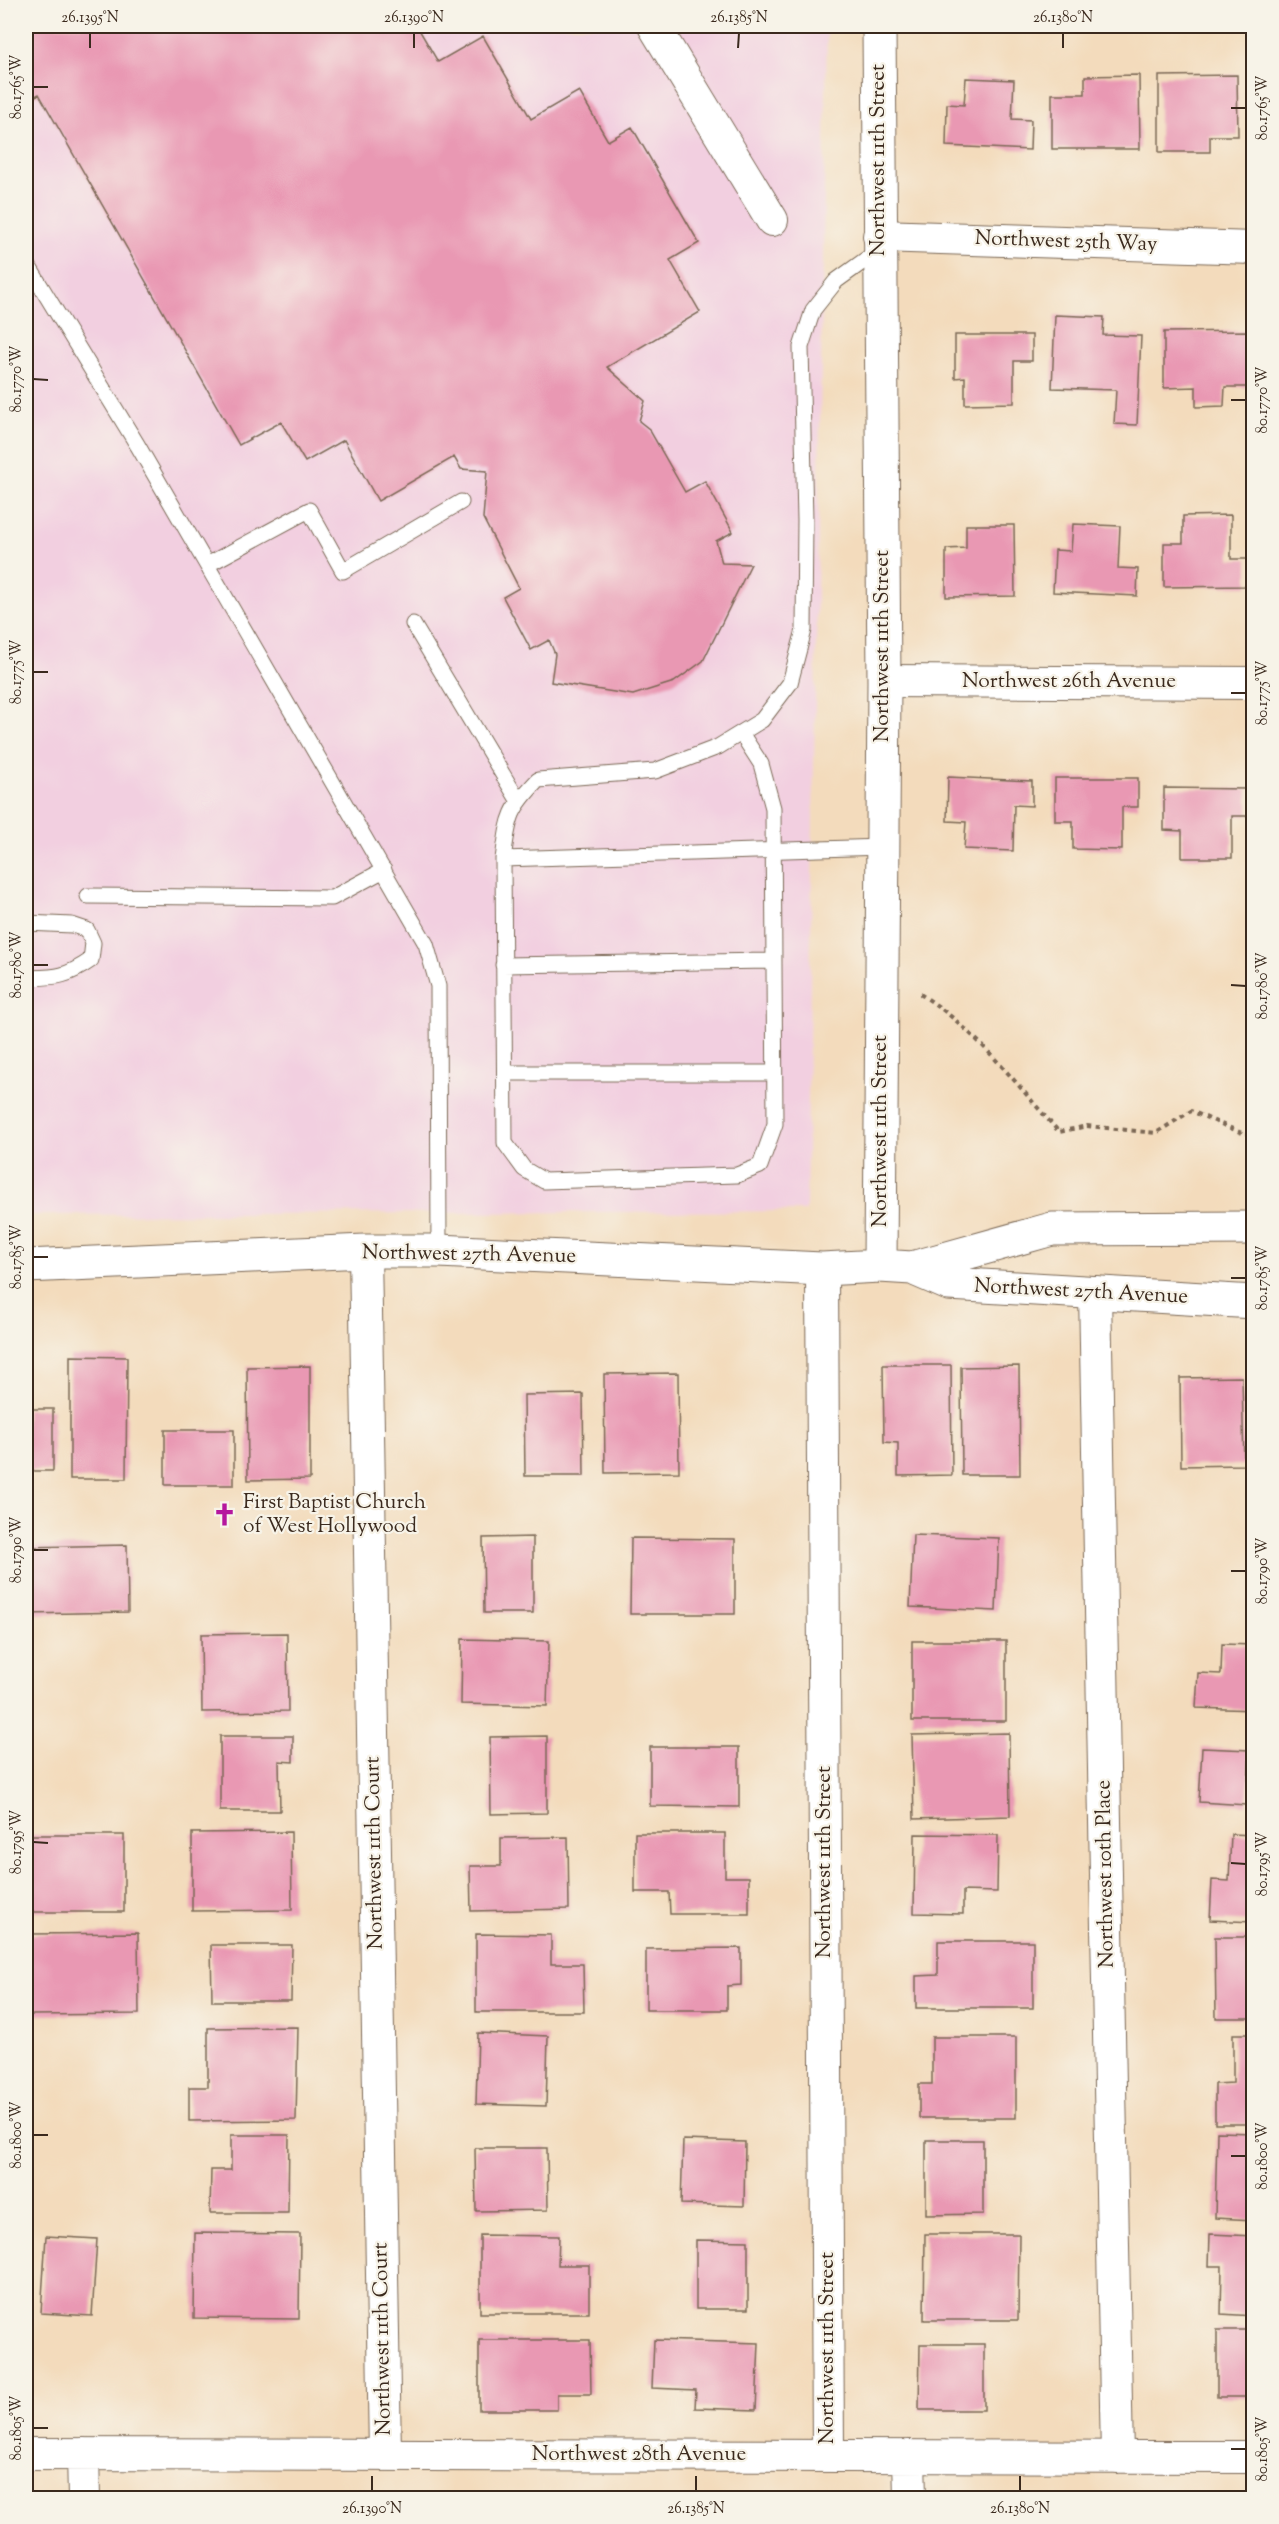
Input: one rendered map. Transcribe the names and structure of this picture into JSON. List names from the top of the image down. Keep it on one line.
{"streets":{"street":["Northwest 11th Street","Northwest 25th Way","Northwest 26th Avenue","Northwest 27th Avenue","Northwest 11th Court","Northwest 10th Place","Northwest 28th Avenue"]},"crossings":[["Northwest 11th Street","Northwest 25th Way"],["Northwest 11th Street","Northwest 26th Avenue"],["Northwest 11th Street","Northwest 27th Avenue"],["Northwest 11th Street","Northwest 28th Avenue"],["Northwest 27th Avenue","Northwest 11th Court"],["Northwest 27th Avenue","Northwest 10th Place"],["Northwest 11th Court","Northwest 28th Avenue"],["Northwest 10th Place","Northwest 28th Avenue"]],"places":{"church":["First Baptist Church of West Hollywood"]},"coordinates":["26.1395°N","26.1390°N","26.1385°N","26.1380°N","80.1765°W","80.1770°W","80.1775°W","80.1780°W","80.1785°W","80.1790°W","80.1795°W","80.1800°W","80.1805°W"]}
